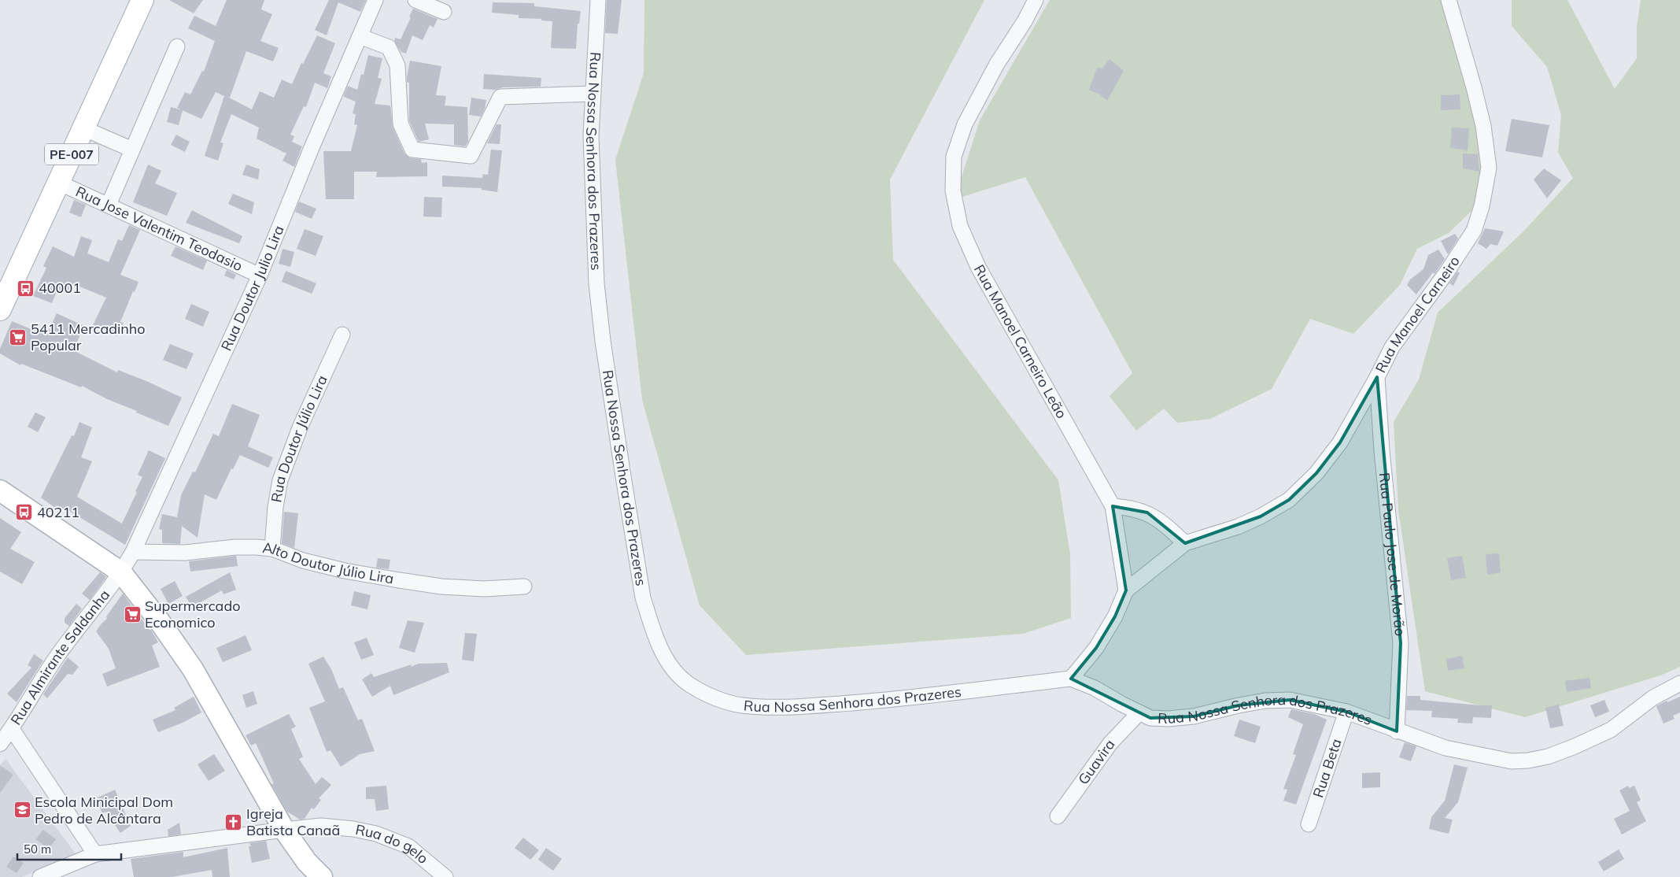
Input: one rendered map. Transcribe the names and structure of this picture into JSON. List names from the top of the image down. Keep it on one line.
{"streets":{"main road":["PE-007"],"street":["Rua Nossa Senhora dos Prazeres","Rua Jose Valentim Teodasio","Rua Doutor Julio Lira","Rua Manoel Carneiro","Rua Manoel Carneiro Leão","Rua Doutor Júlio Lira","Rua Paulo Jose de Morão","Alto Doutor Júlio Lira","Rua Almirante Saldanha","Guavira","Rua Beta","Rua do gelo"]},"crossings":[["PE-007","Rua Jose Valentim Teodasio"],["Rua Nossa Senhora dos Prazeres","Rua Paulo Jose de Morão"],["Rua Nossa Senhora dos Prazeres","Guavira"],["Rua Nossa Senhora dos Prazeres","Rua Beta"],["Rua Jose Valentim Teodasio","Rua Doutor Julio Lira"],["Rua Doutor Julio Lira","Alto Doutor Júlio Lira"],["Rua Doutor Julio Lira","Rua Almirante Saldanha"],["Rua Manoel Carneiro","Rua Manoel Carneiro Leão"],["Rua Manoel Carneiro","Rua Paulo Jose de Morão"],["Rua Doutor Júlio Lira","Alto Doutor Júlio Lira"]],"places":{"bus stop":["40001","40211"],"supermarket":["5411 Mercadinho Popular","Supermercado Economico"],"school or university":["Escola Minicipal Dom Pedro de Alcântara"],"church":["Igreja Batista Canaã"]},"scale_bar":"50 m"}
